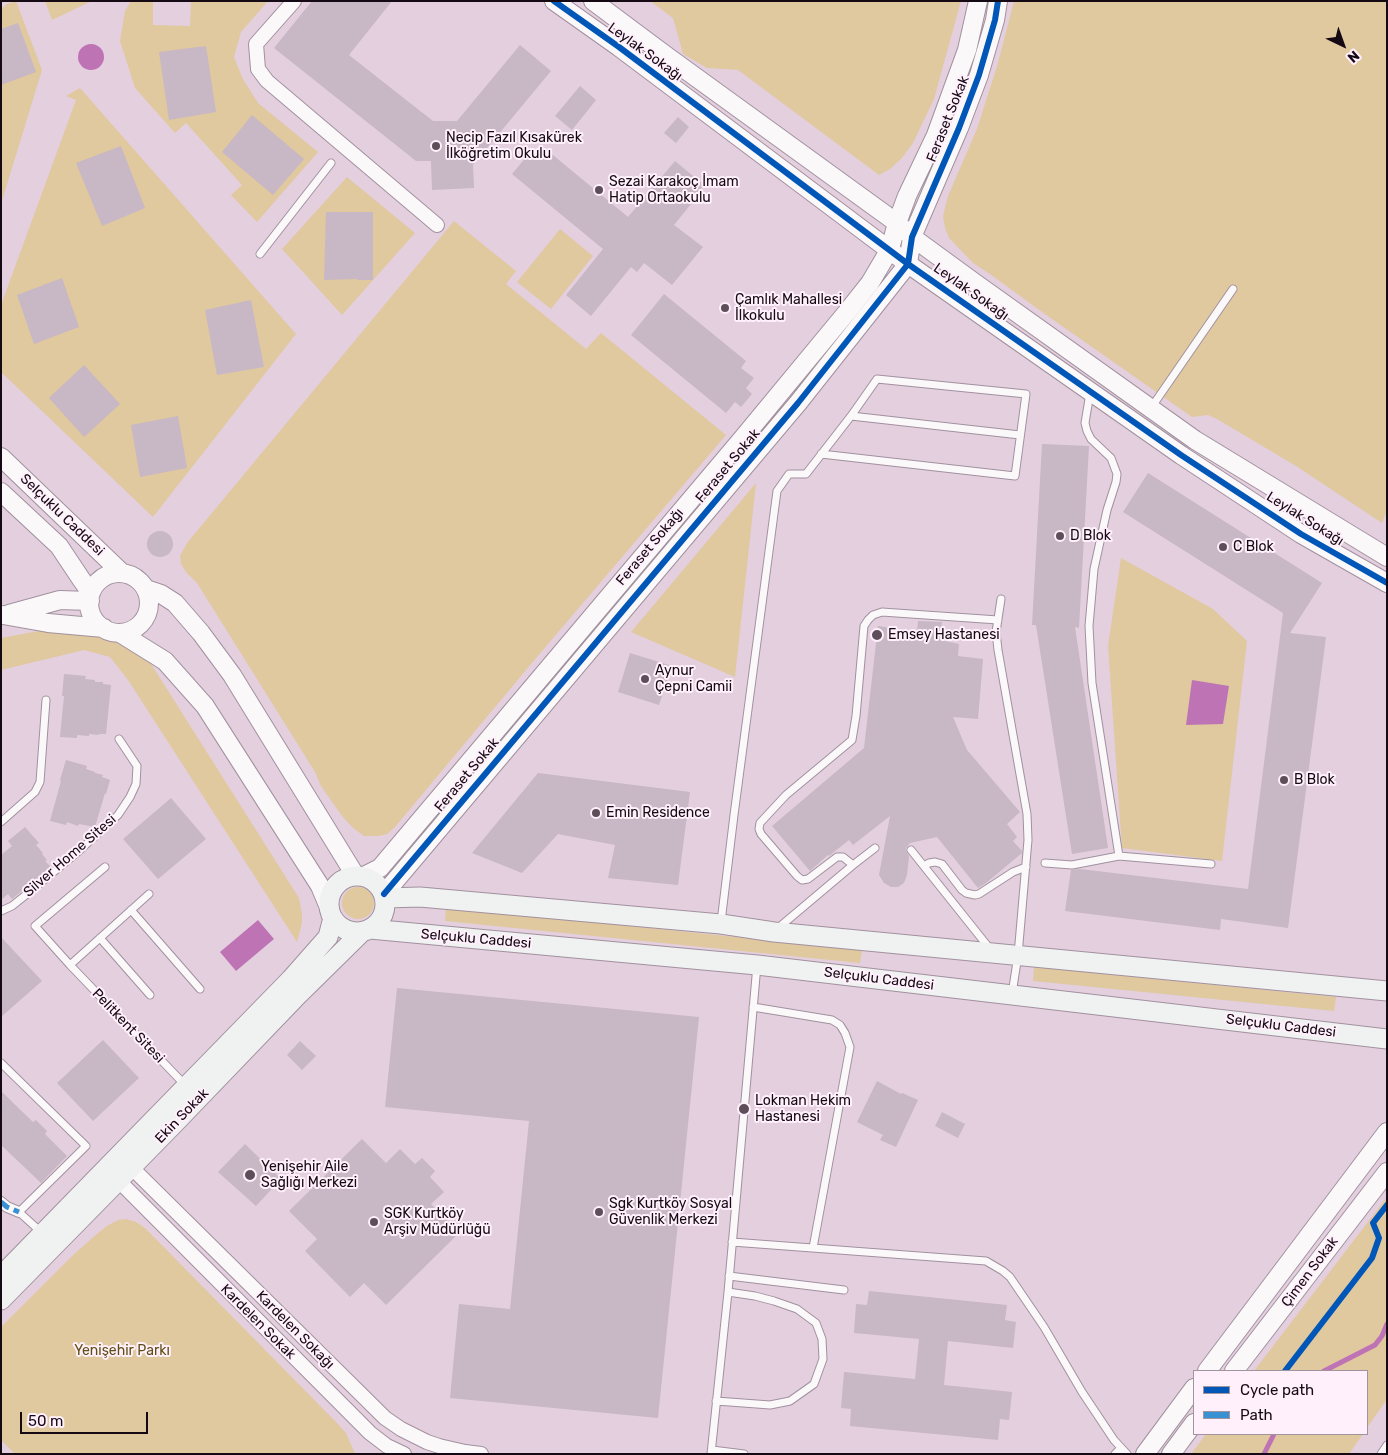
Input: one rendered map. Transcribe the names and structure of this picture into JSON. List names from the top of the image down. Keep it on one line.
{"streets":{"main road":["Selçuklu Caddesi","Ekin Sokak"],"street":["Leylak Sokağı","Feraset Sokak","Feraset Sokağı","Çimen Sokak","Kardelen Sokak","Kardelen Sokağı"],"lane":["Silver Home Sitesi","Pelitkent Sitesi"]},"crossings":[["Leylak Sokağı","Feraset Sokak"],["Leylak Sokağı","Feraset Sokağı"],["Feraset Sokak","Selçuklu Caddesi"],["Feraset Sokak","Feraset Sokağı"],["Feraset Sokak","Ekin Sokak"],["Selçuklu Caddesi","Feraset Sokağı"],["Selçuklu Caddesi","Ekin Sokak"],["Feraset Sokağı","Ekin Sokak"],["Pelitkent Sitesi","Ekin Sokak"],["Ekin Sokak","Kardelen Sokak"],["Ekin Sokak","Kardelen Sokağı"],["Kardelen Sokak","Kardelen Sokağı"]],"parks":["Yenişehir Parkı"],"places":["Necip Fazıl Kısakürek İlköğretim Okulu","Sezai Karakoç İmam Hatip Ortaokulu","Çamlık Mahallesi İlkokulu","D Blok","C Blok","Emsey Hastanesi","Aynur Çepni Camii","B Blok","Emin Residence","Lokman Hekim Hastanesi","Yenişehir Aile Sağlığı Merkezi","Sgk Kurtköy Sosyal Güvenlik Merkezi","SGK Kurtköy Arşiv Müdürlüğü"],"legend":["Cycle path","Path"],"scale_bar":"50 m","north":"bottom right"}
